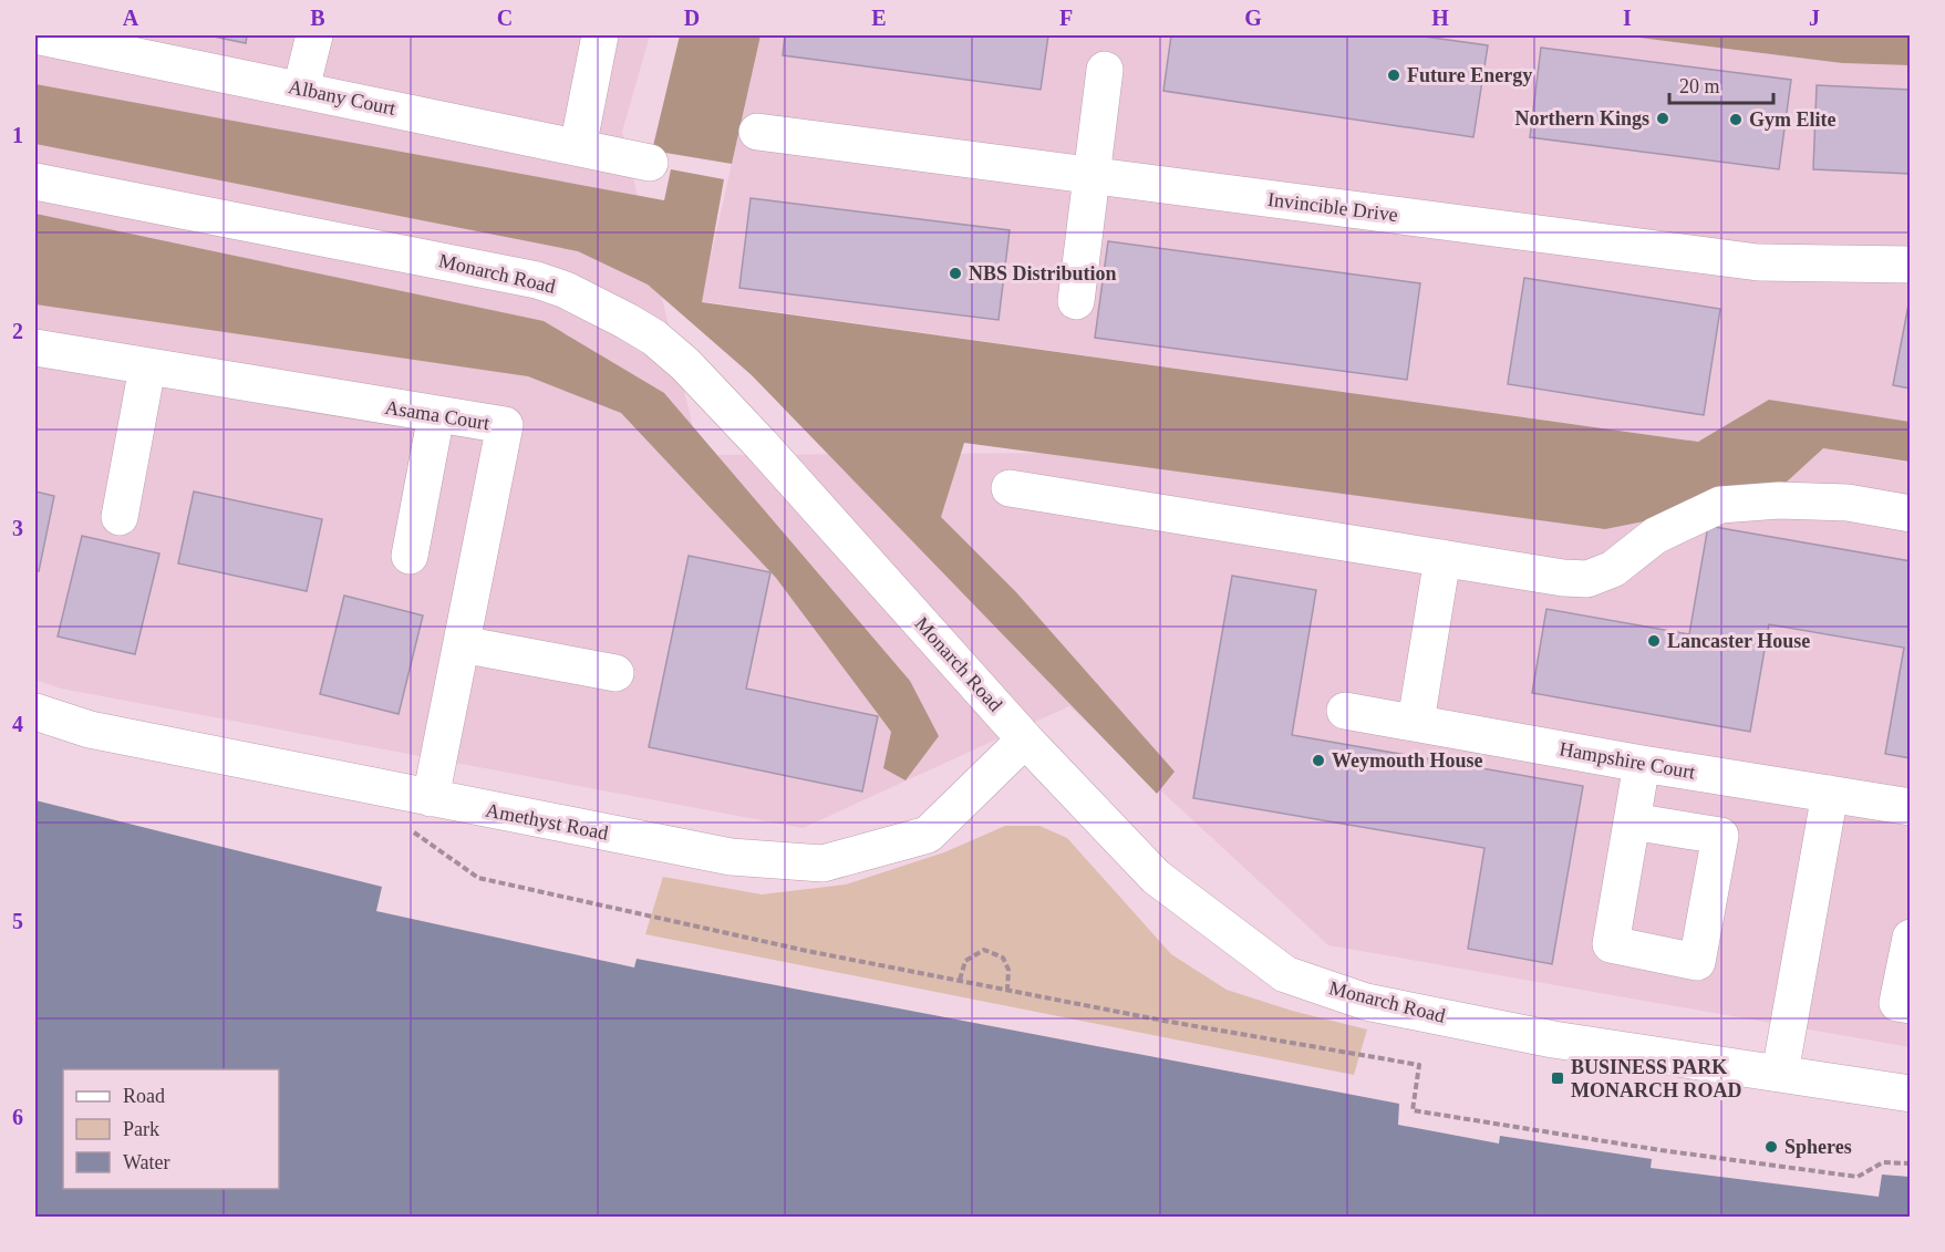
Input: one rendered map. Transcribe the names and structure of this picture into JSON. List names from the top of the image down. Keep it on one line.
{"streets":{"street":["Albany Court","Invincible Drive","Monarch Road","Asama Court","Hampshire Court","Amethyst Road"]},"crossings":[["Monarch Road","Amethyst Road"],["Asama Court","Amethyst Road"]],"places":{"other":["Future Energy","Northern Kings","Gym Elite","NBS Distribution","Lancaster House","Weymouth House","Spheres"],"transit":["BUSINESS PARK MONARCH ROAD"]},"legend":["Road","Park","Water"],"scale_bar":"20 m","grid":{"columns":["A","B","C","D","E","F","G","H","I","J"],"rows":["1","2","3","4","5","6"]}}
